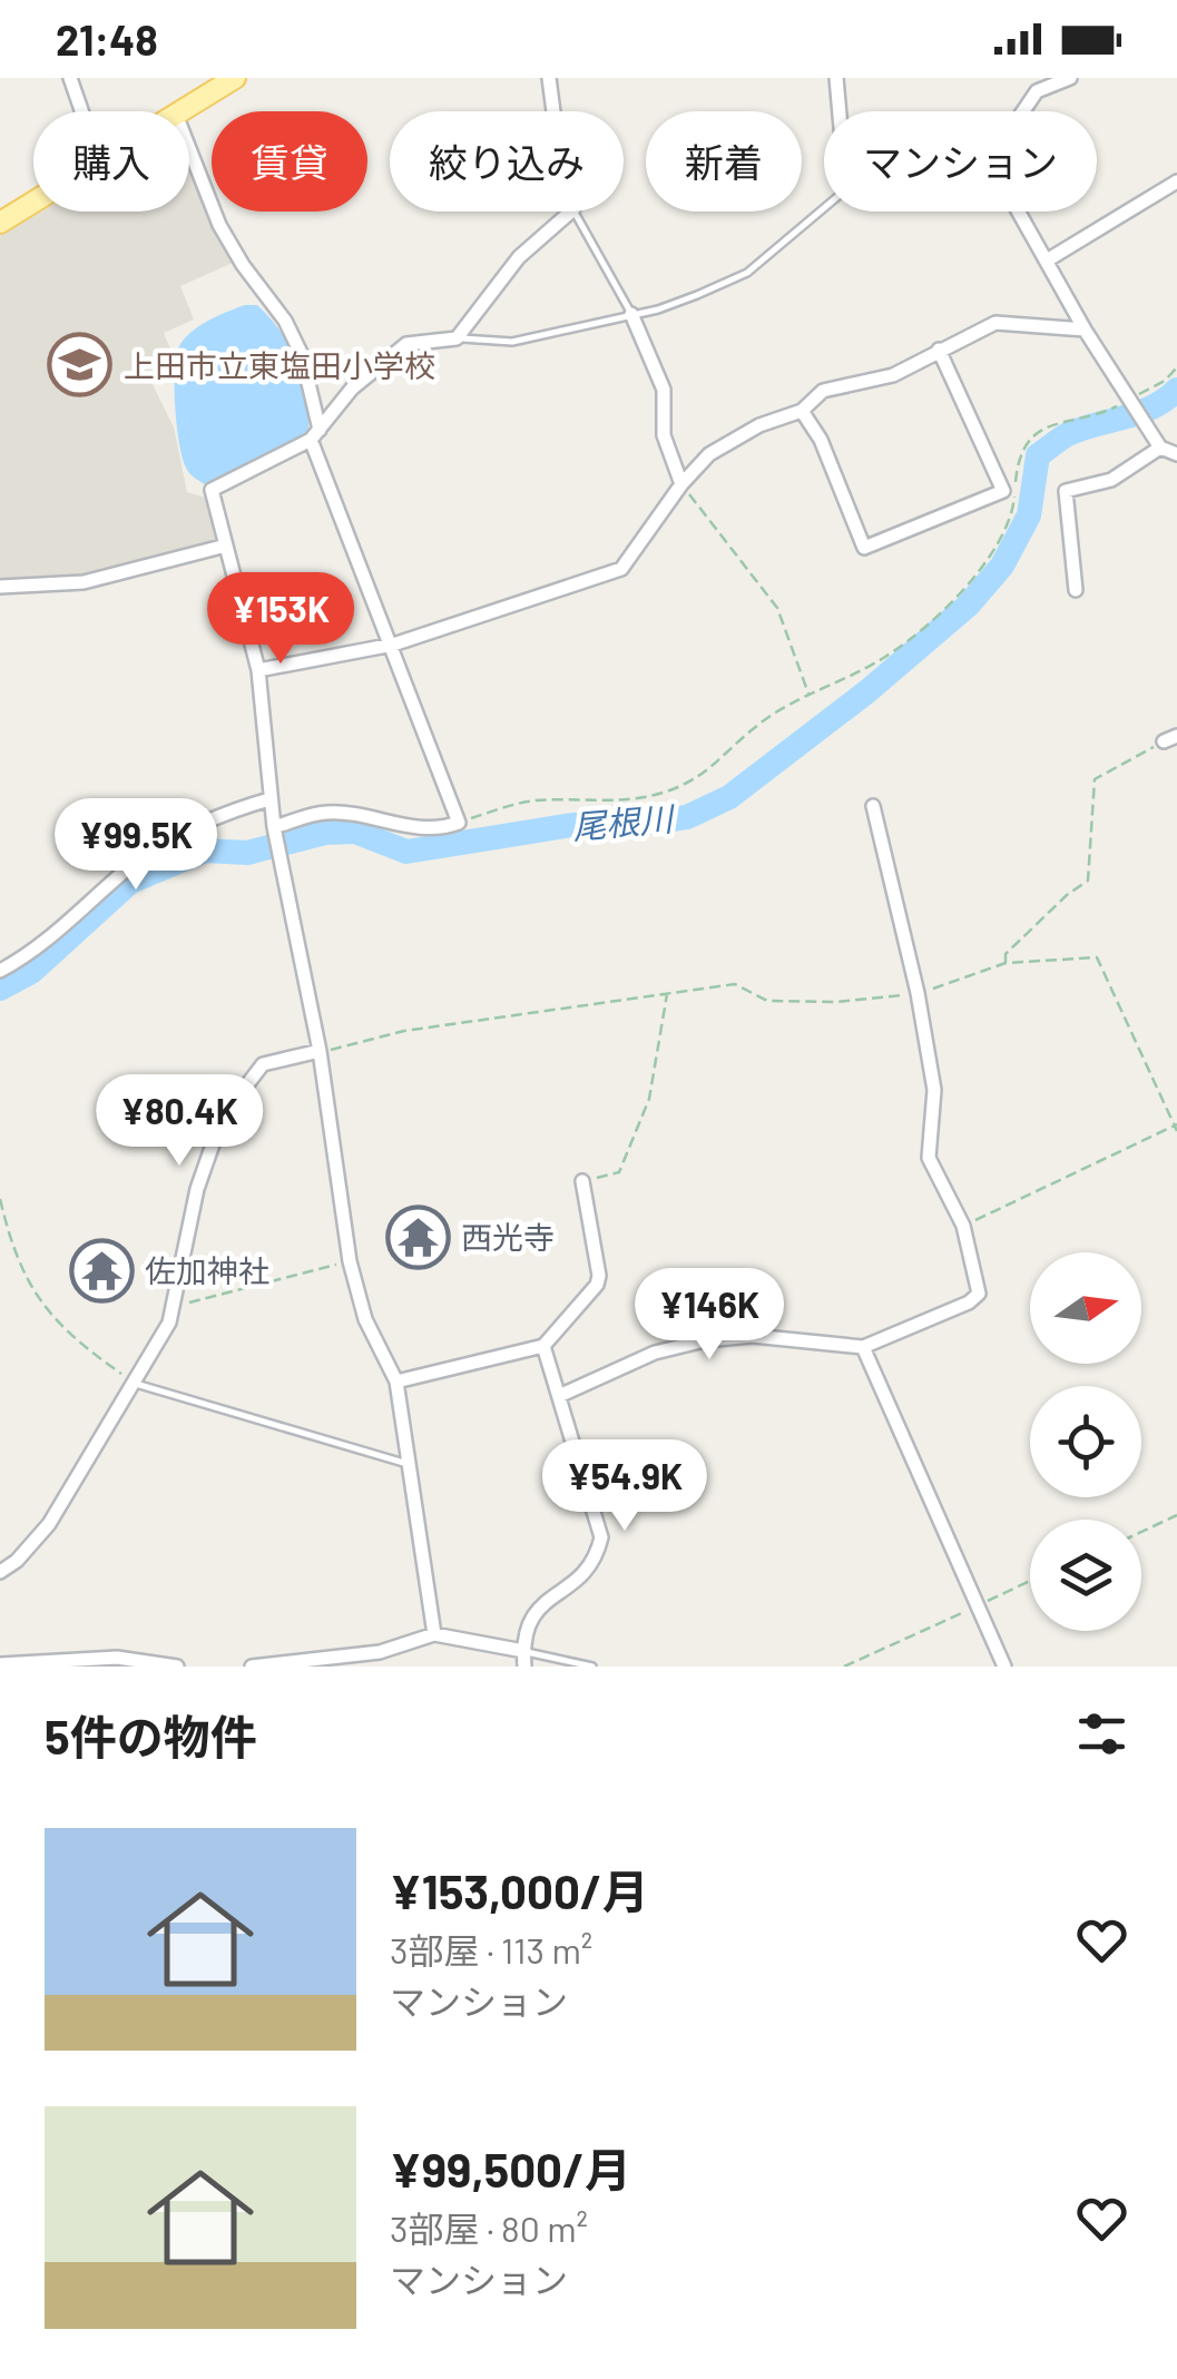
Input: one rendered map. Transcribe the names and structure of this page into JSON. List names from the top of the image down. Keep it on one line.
{"water":["尾根川"],"places":{"school or university":["上田市立東塩田小学校"],"temple":["西光寺","佐加神社"]},"north":"right","page":{"status":"21:48","chip":["購入","賃貸","絞り込み","新着","マンション"],"price":["¥153K","¥99.5K","¥80.4K","¥146K","¥54.9K"],"heading":"5件の物件","list":[{"name":"¥153,000/月","note":"3部屋 · 113 m² · マンション"},{"name":"¥99,500/月","note":"3部屋 · 80 m² · マンション"}]}}
